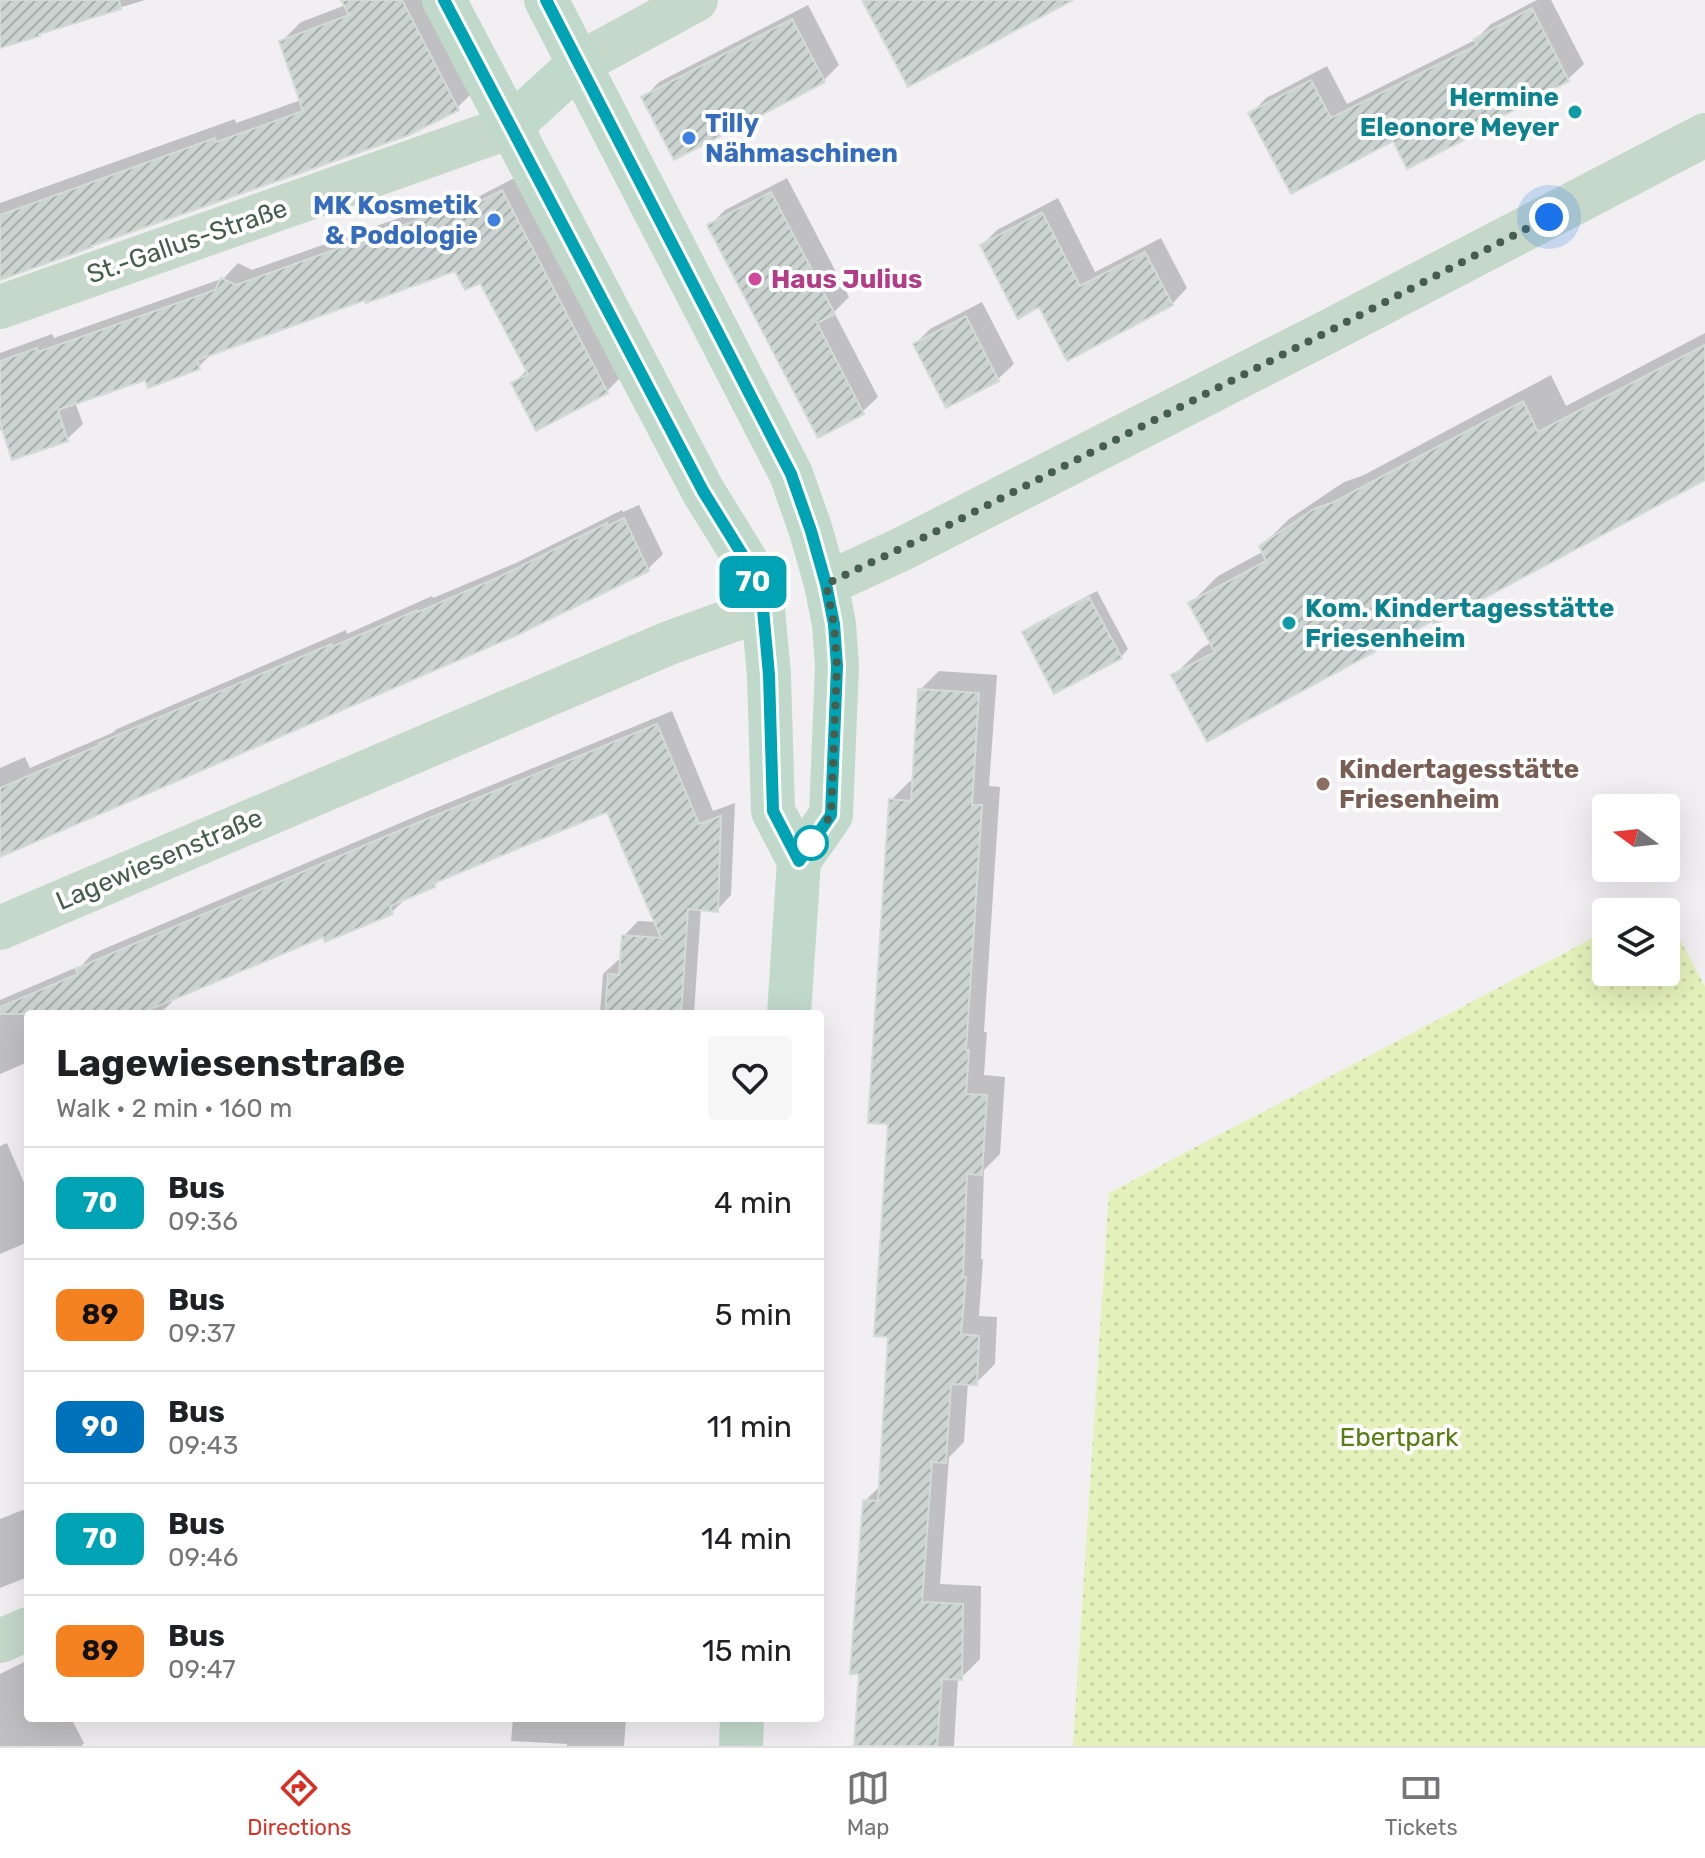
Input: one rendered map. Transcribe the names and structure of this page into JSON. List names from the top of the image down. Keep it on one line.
{"streets":{"street":["St.-Gallus-Straße","Lagewiesenstraße"]},"parks":["Ebertpark"],"places":["Hermine Eleonore Meyer","Tilly Nähmaschinen","MK Kosmetik & Podologie","Haus Julius","Kom. Kindertagesstätte Friesenheim","Kindertagesstätte Friesenheim"],"lines":["bus line 70"],"north":"left","page":{"on_map":"70","heading":["Lagewiesenstraße","Walk · 2 min · 160 m"],"list":[{"mark":"70","name":"Bus","note":"09:36","value":"4 min"},{"mark":"89","name":"Bus","note":"09:37","value":"5 min"},{"mark":"90","name":"Bus","note":"09:43","value":"11 min"},{"mark":"70","name":"Bus","note":"09:46","value":"14 min"},{"mark":"89","name":"Bus","note":"09:47","value":"15 min"}],"tabs":["Directions","Map","Tickets"]}}
